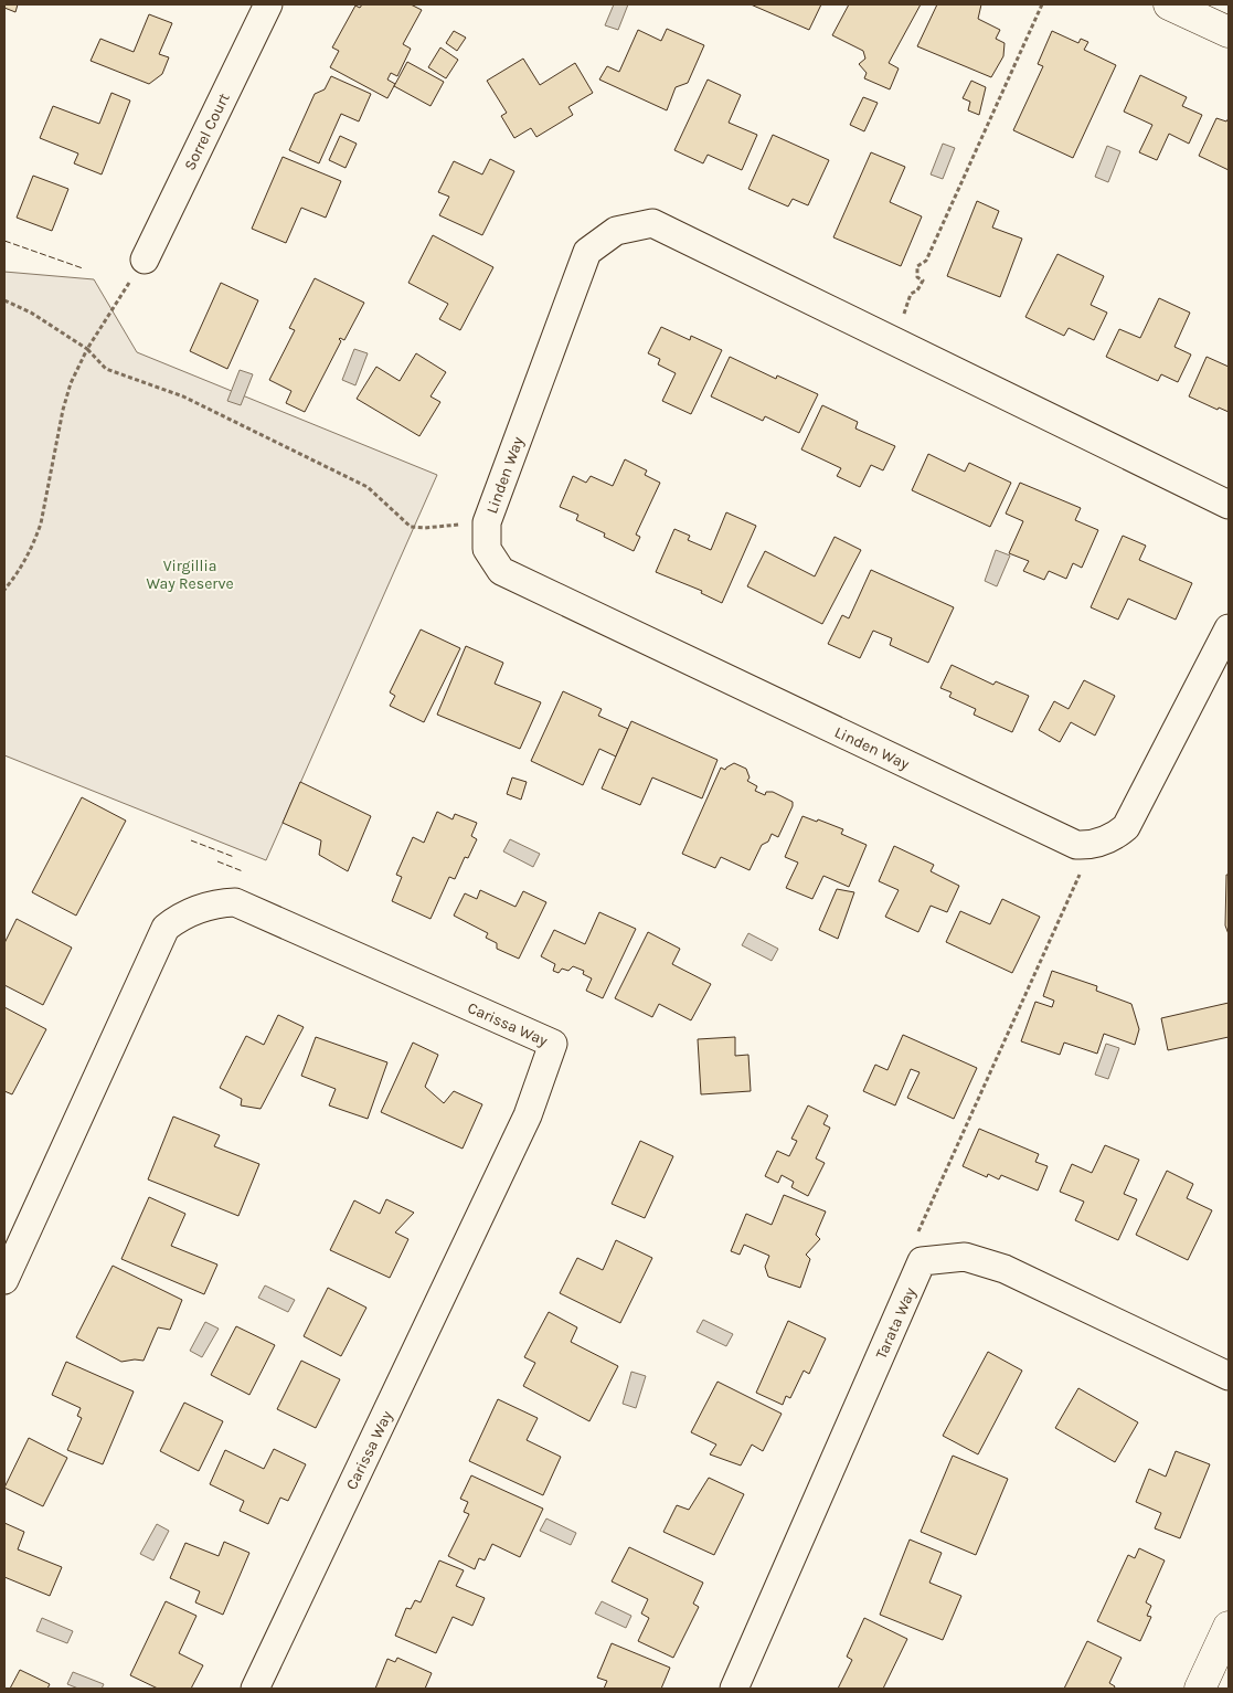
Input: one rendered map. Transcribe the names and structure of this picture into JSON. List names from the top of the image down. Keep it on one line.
{"streets":{"street":["Sorrel Court","Linden Way","Carissa Way","Tarata Way"]},"parks":["Virgillia Way Reserve"]}
